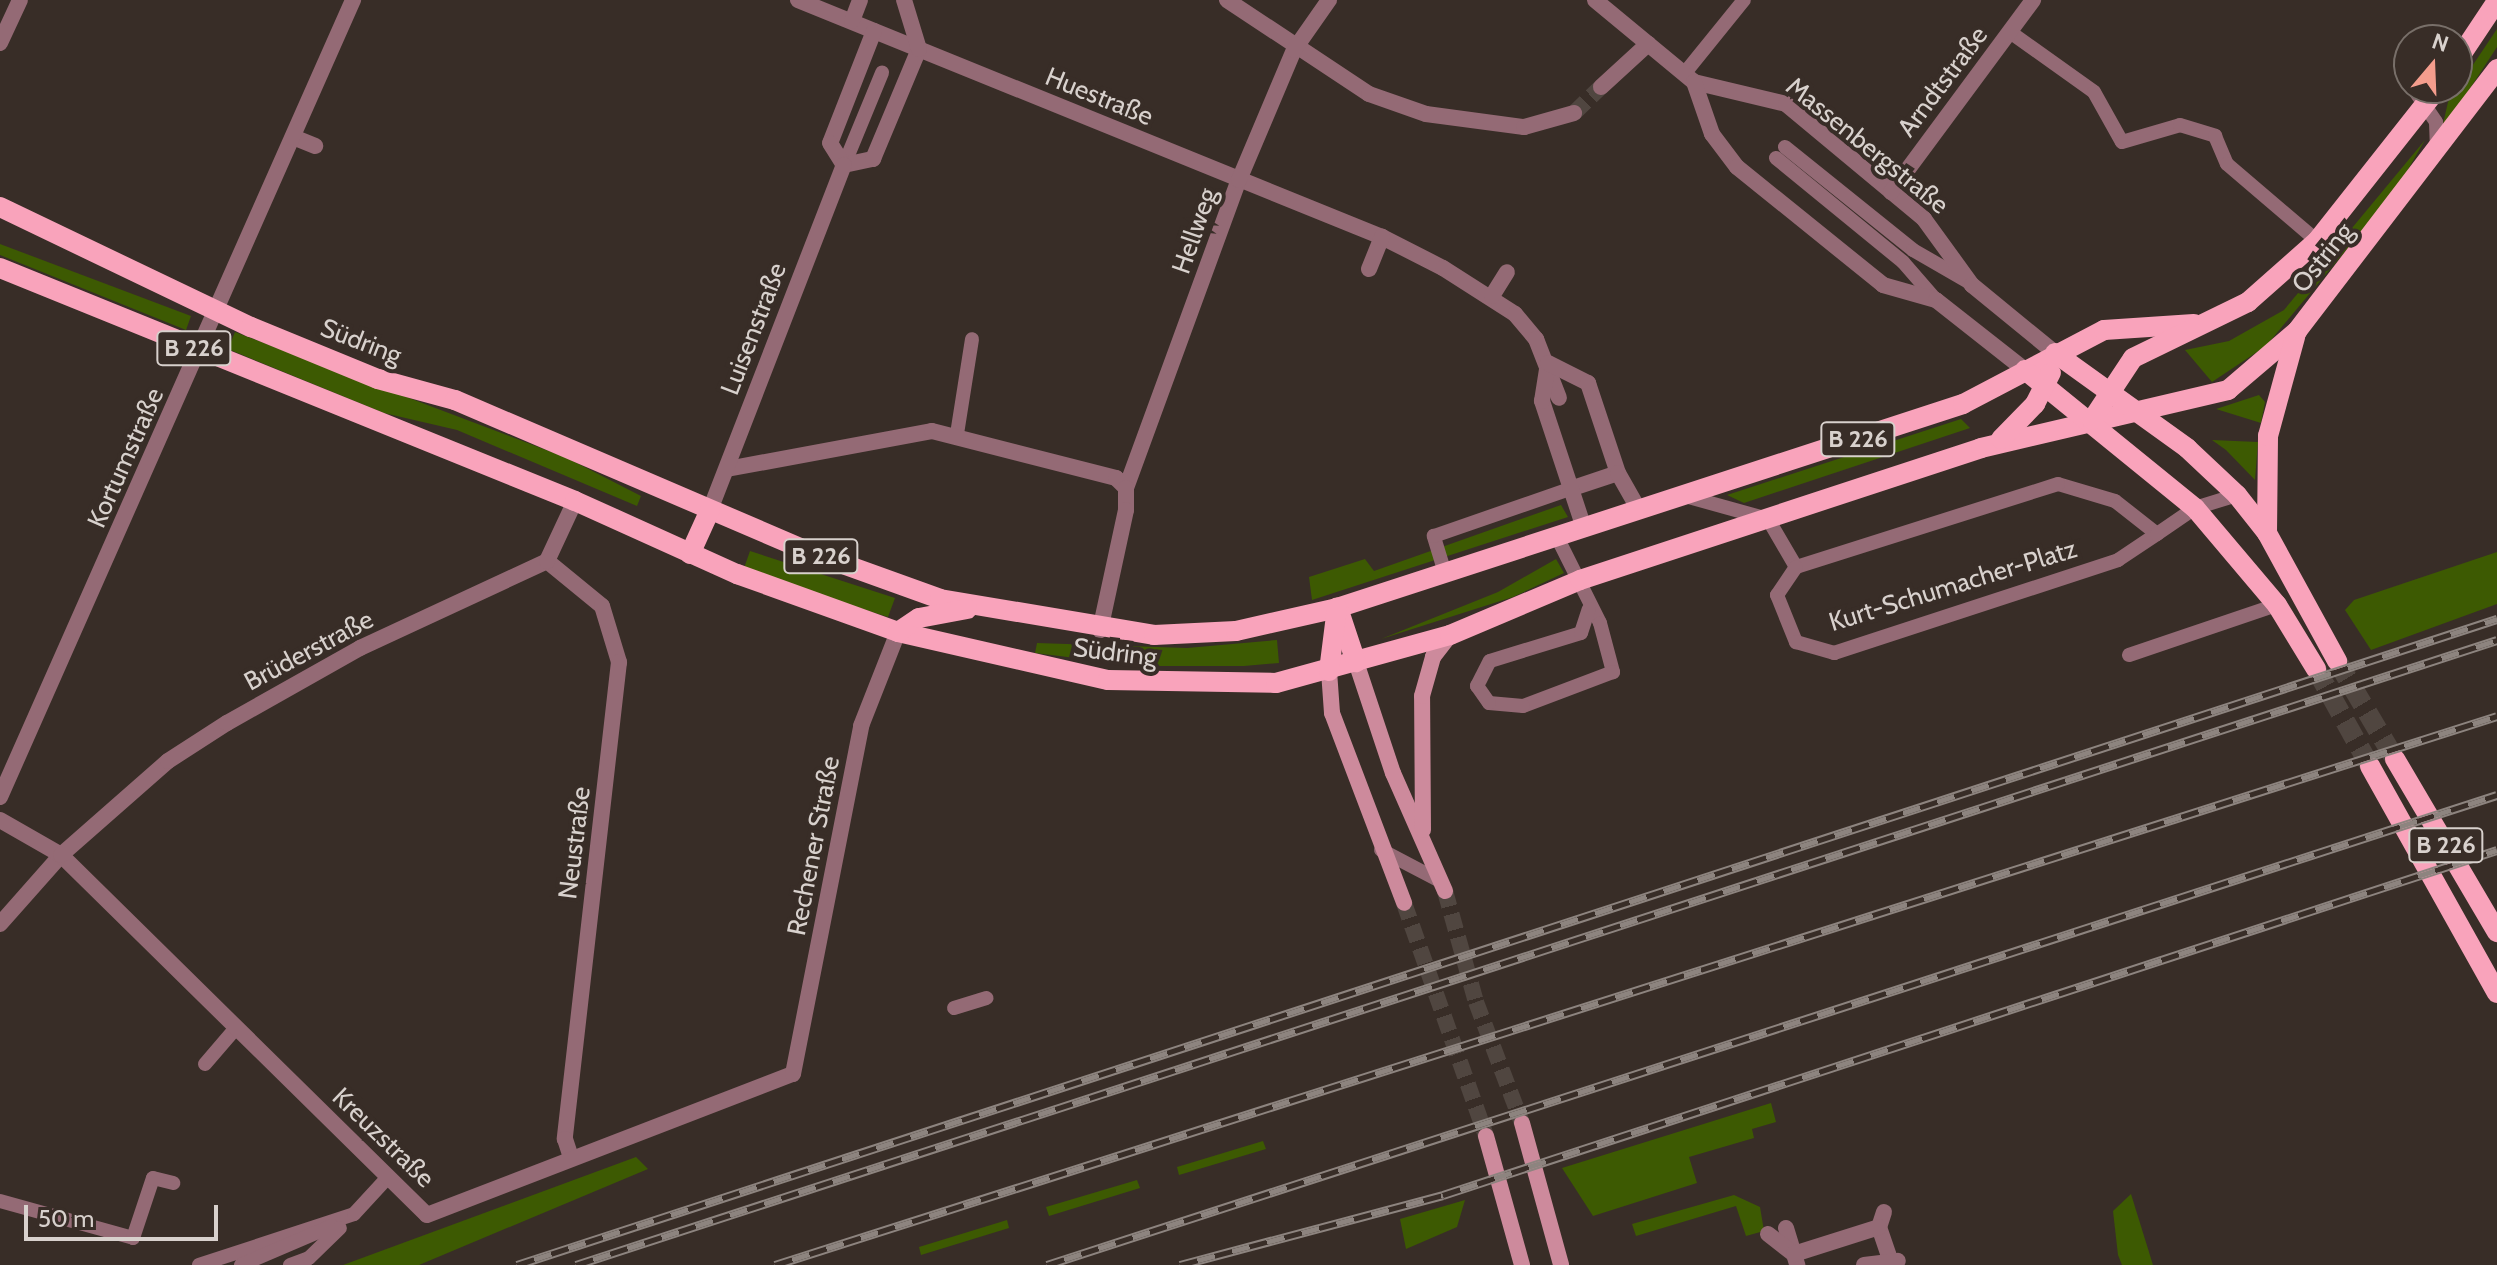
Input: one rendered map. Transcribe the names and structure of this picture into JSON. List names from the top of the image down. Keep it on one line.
{"streets":{"main road":["Ostring","Südring","B 226"],"street":["Arndtstraße","Huestraße","Massenbergstraße","Hellweg","Luisenstraße","Kortumstraße","Brüderstraße","Neustraße","Rechener Straße","Kreuzstraße"],"lane":["Kurt-Schumacher-Platz"]},"crossings":[["Arndtstraße","Massenbergstraße"],["Huestraße","Hellweg"],["Massenbergstraße","Ostring"],["Massenbergstraße","B 226"],["Hellweg","Südring"],["Ostring","B 226"],["Luisenstraße","Südring"],["Südring","B 226"],["Südring","Kortumstraße"],["Südring","Rechener Straße"],["B 226","Kurt-Schumacher-Platz"],["Brüderstraße","Neustraße"],["Brüderstraße","Kreuzstraße"],["Neustraße","Kreuzstraße"],["Rechener Straße","Kreuzstraße"]],"scale_bar":"50 m","north":"top"}
